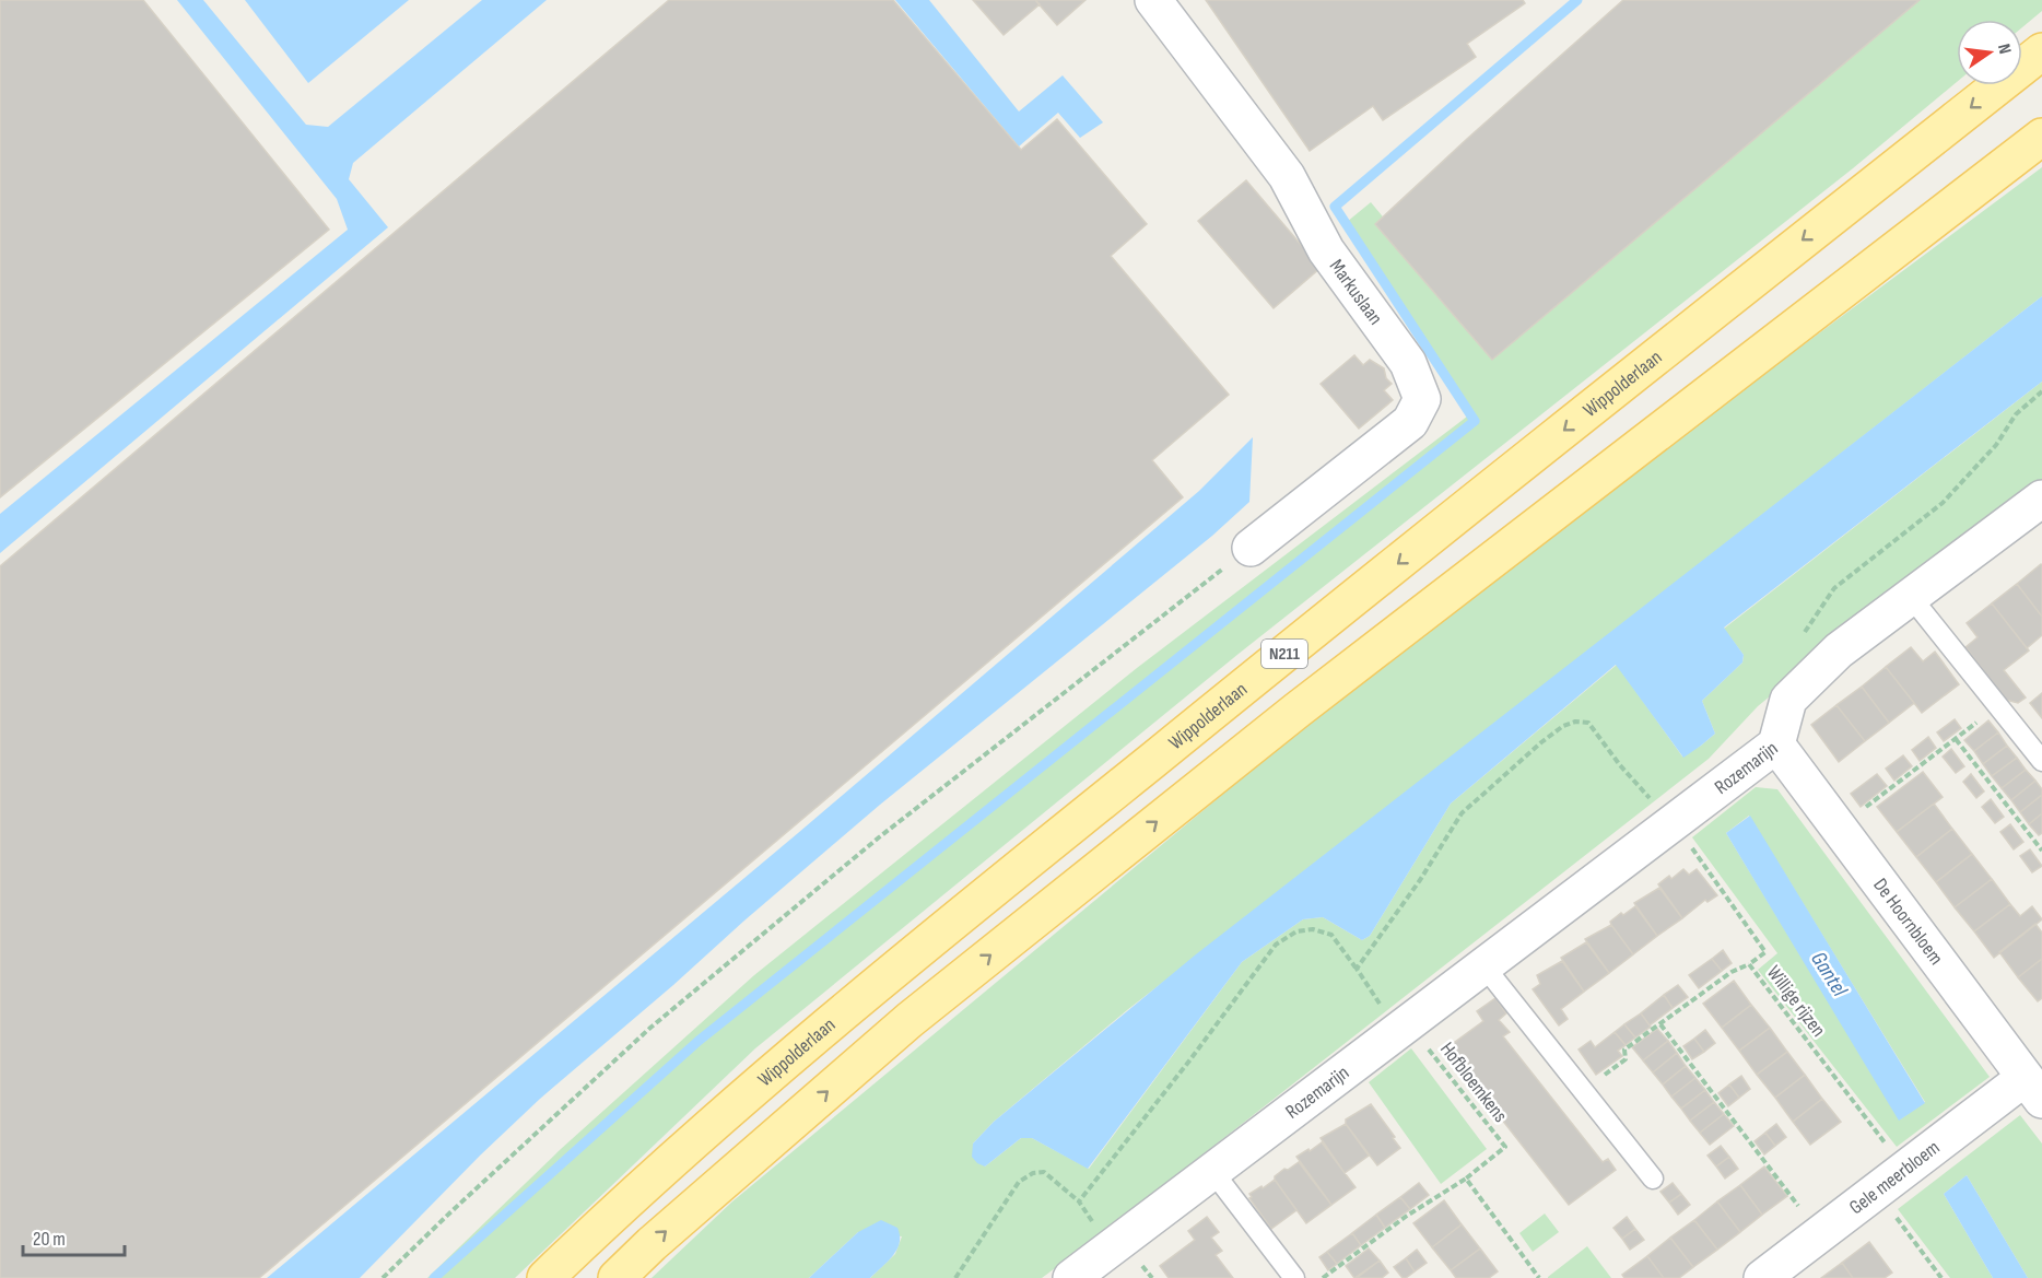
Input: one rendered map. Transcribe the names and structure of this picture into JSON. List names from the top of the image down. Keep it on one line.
{"streets":{"main road":["Wippolderlaan","N211"],"street":["Markuslaan","Rozemarijn","De Hoornbloem","Gele meerbloem"],"path":["Willige rijzen","Hofbloemkens"]},"crossings":[["Rozemarijn","De Hoornbloem"],["Rozemarijn","Willige rijzen"],["Rozemarijn","Hofbloemkens"],["De Hoornbloem","Gele meerbloem"],["Willige rijzen","Gele meerbloem"]],"water":["Gantel"],"scale_bar":"20 m","north":"right"}
